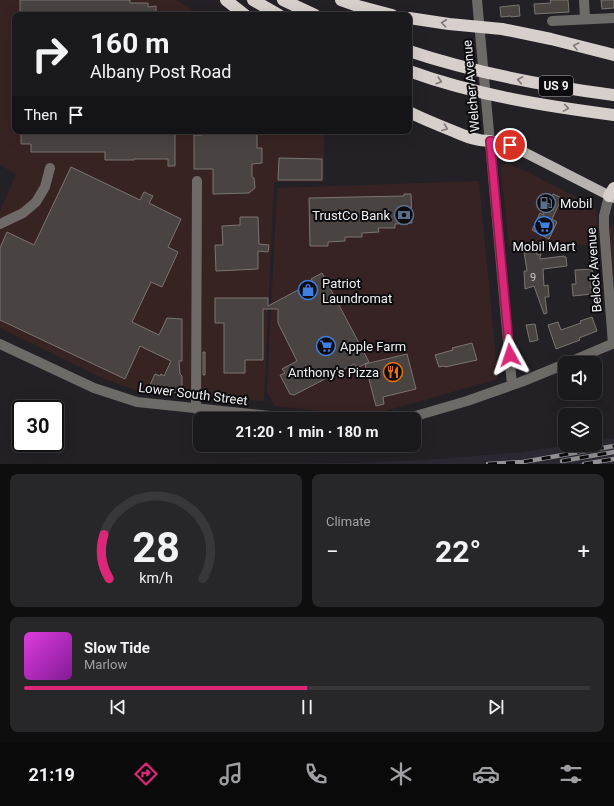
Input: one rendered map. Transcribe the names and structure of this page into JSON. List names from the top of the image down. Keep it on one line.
{"streets":{"highway":["US 9"],"street":["Welcher Avenue","Belock Avenue","Lower South Street"]},"places":{"fuel station":["Mobil"],"bank":["TrustCo Bank"],"supermarket":["Mobil Mart","Apple Farm"],"shop":["Patriot Laundromat"],"restaurant":["Anthony's Pizza"]},"house_numbers":["9"],"page":{"turn":["160 m","Albany Post Road"],"then":"Then","limit":"30","trip":"21:20 · 1 min · 180 m","tile":"Climate","heat":["−","22°","+"],"song":["Slow Tide","Marlow"],"tabs":"21:19","gauge":["28","km/h"]}}
